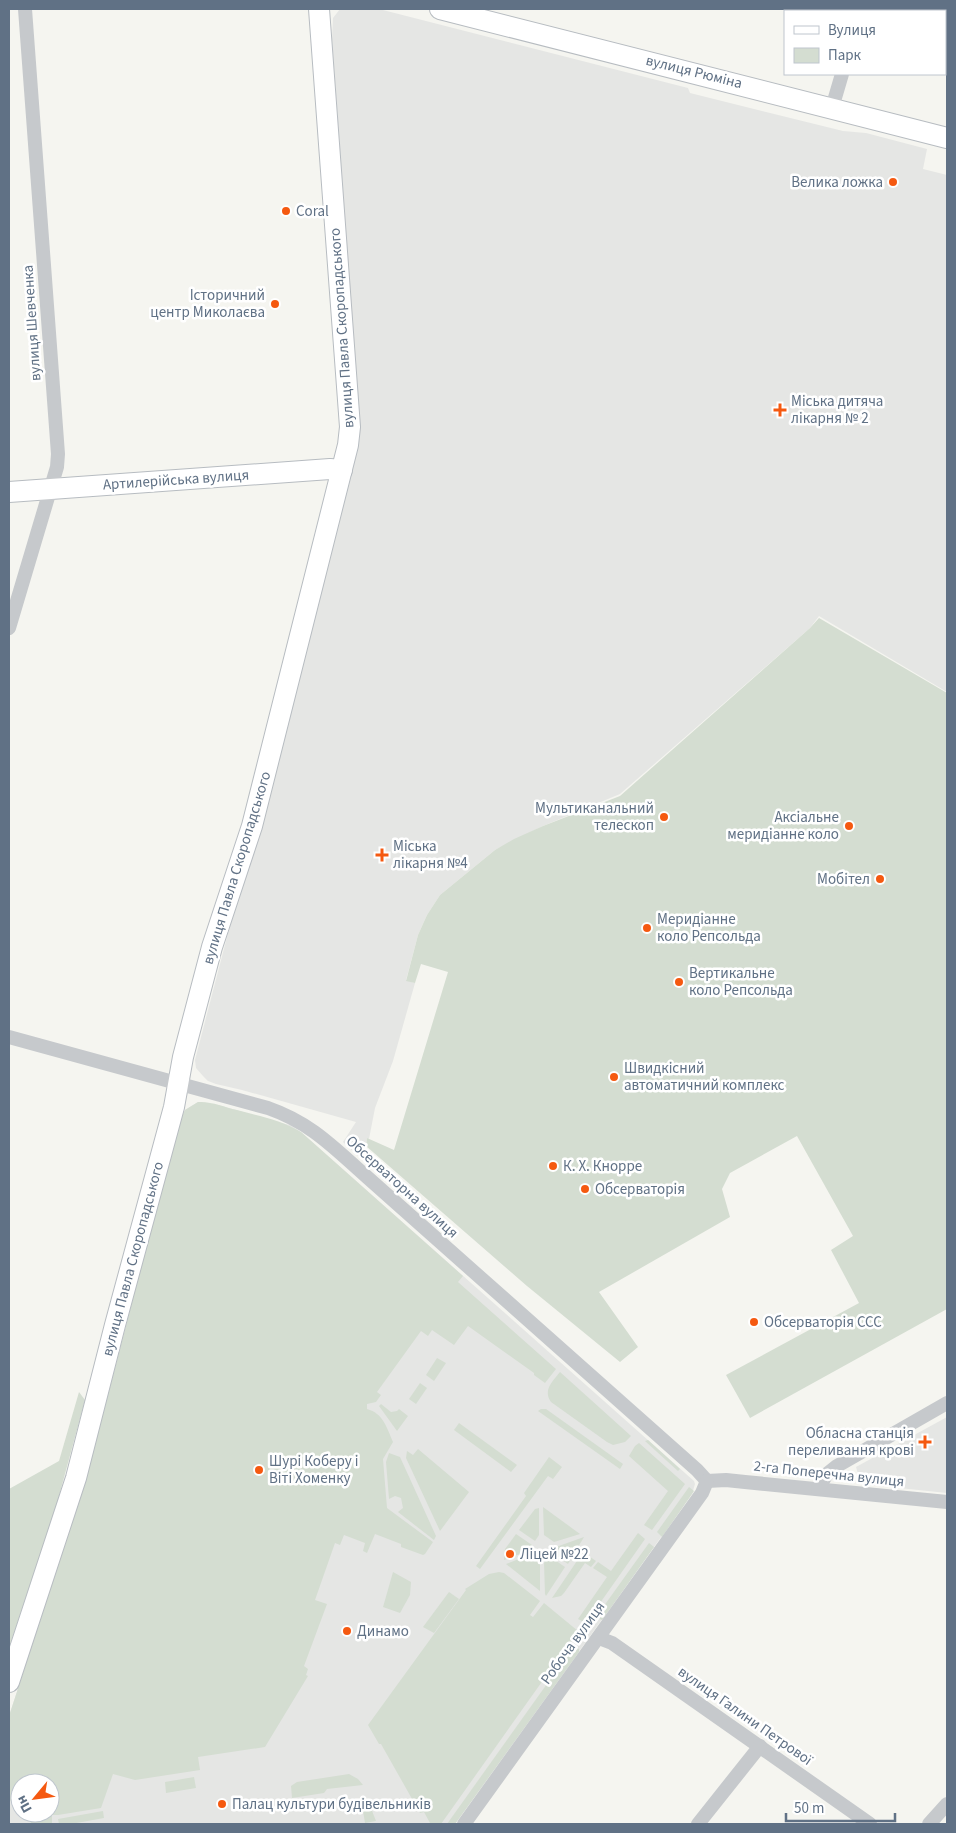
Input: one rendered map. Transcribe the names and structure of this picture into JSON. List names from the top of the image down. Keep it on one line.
{"streets":{"street":["вулиця Рюміна","вулиця Шевченка","вулиця Павла Скоропадського","Артилерійська вулиця","Обсерваторна вулиця","2-га Поперечна вулиця","Робоча вулиця","вулиця Галини Петрової"]},"crossings":[["вулиця Шевченка","Артилерійська вулиця"],["вулиця Павла Скоропадського","Артилерійська вулиця"],["вулиця Павла Скоропадського","Обсерваторна вулиця"],["Обсерваторна вулиця","2-га Поперечна вулиця"],["Обсерваторна вулиця","Робоча вулиця"],["2-га Поперечна вулиця","Робоча вулиця"],["Робоча вулиця","вулиця Галини Петрової"]],"places":{"other":["Велика ложка","Coral","Історичний центр Миколаєва","Мультиканальний телескоп","Аксіальне меридіанне коло","Мобітел","Меридіанне коло Репсольда","Вертикальне коло Репсольда","Швидкісний автоматичний комплекс","К. Х. Кнорре","Обсерваторія","Обсерваторія ССС","Шурі Коберу і Віті Хоменку","Ліцей №22","Динамо","Палац культури будівельників"],"health":["Міська дитяча лікарня № 2","Міська лікарня №4","Обласна станція переливання крові"]},"legend":["Вулиця","Парк"],"scale_bar":"50 m","north":"bottom left"}
